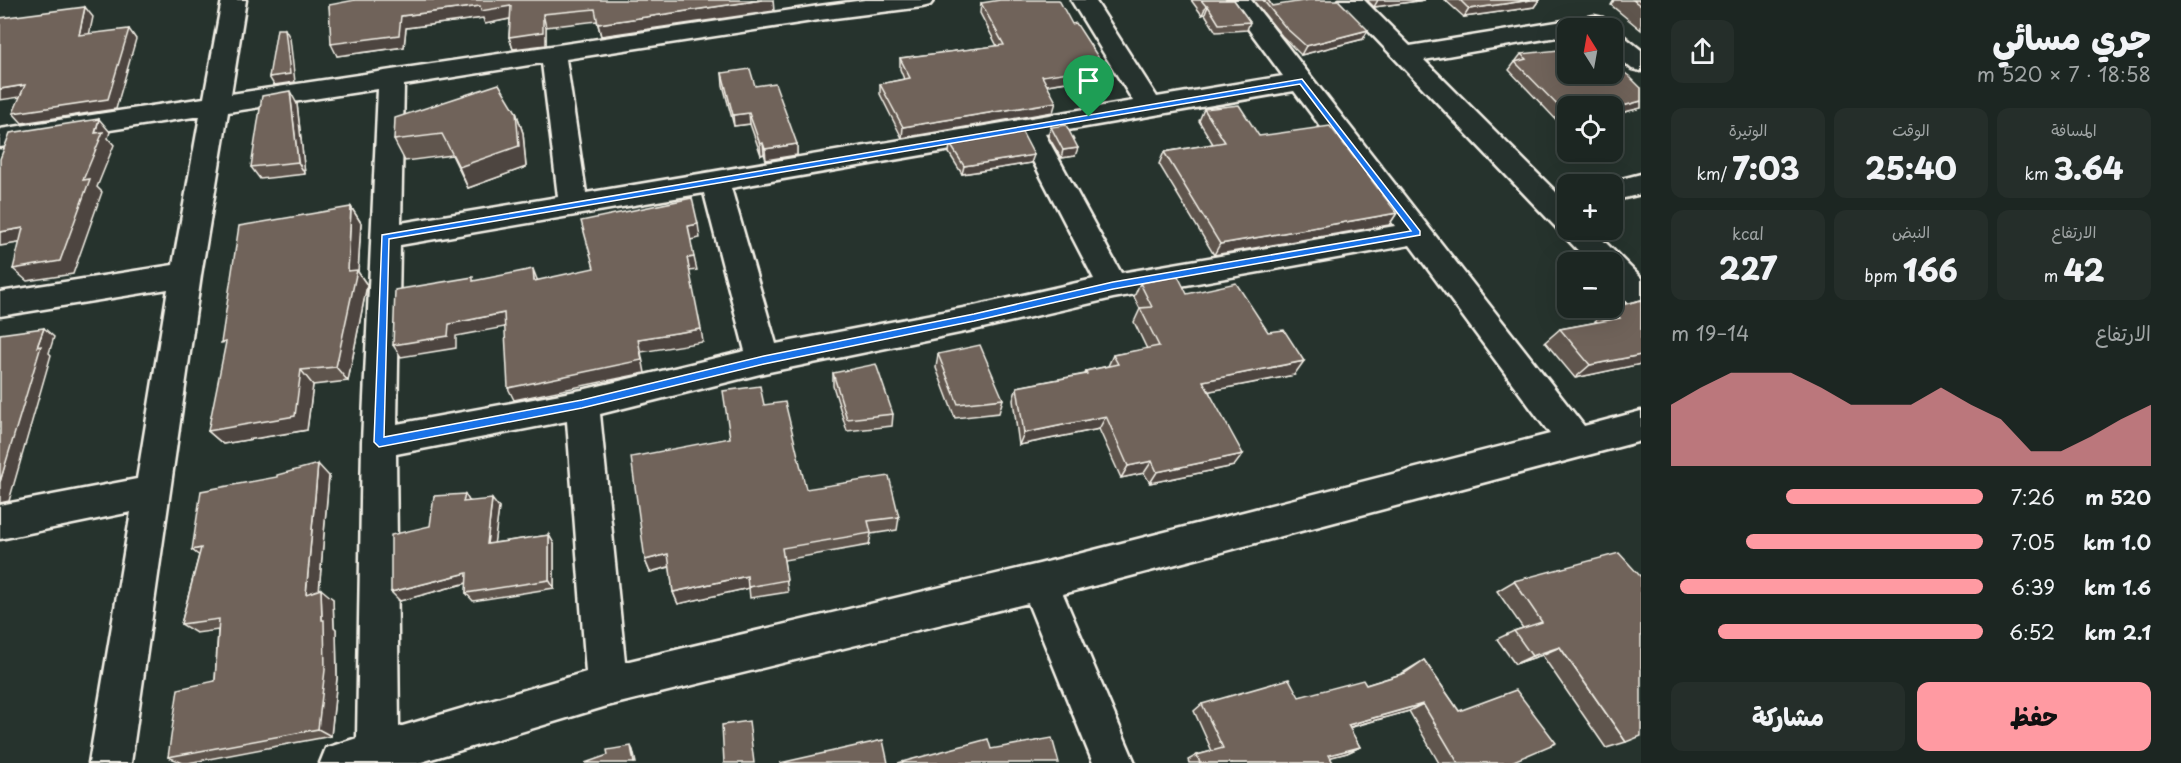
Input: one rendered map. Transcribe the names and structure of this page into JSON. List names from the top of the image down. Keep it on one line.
{"north":"top","page":{"heading":["جري مسائي","18:58 · 7 × 520 m"],"map_buttons":["+","−"],"stats":[["المسافة","3.64 km"],["الوقت","25:40"],["الوتيرة","7:03 /km"],["الارتفاع","42 m"],["النبض","166 bpm"],["kcal","227"]],"chart":["الارتفاع","14–19 m"],"list":[{"name":"520 m","note":"7:26"},{"name":"1.0 km","note":"7:05"},{"name":"1.6 km","note":"6:39"},{"name":"2.1 km","note":"6:52"}],"buttons":["حفظ","مشاركة"]}}
